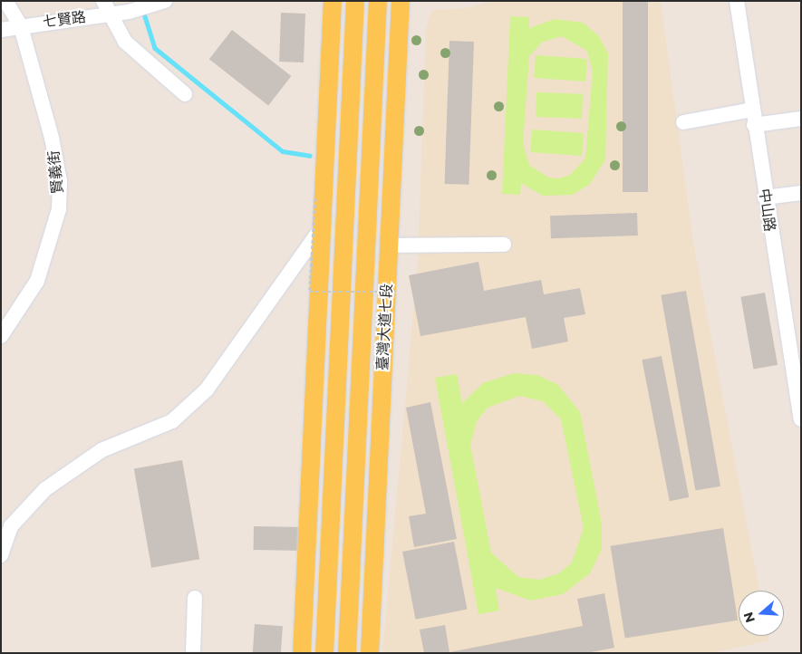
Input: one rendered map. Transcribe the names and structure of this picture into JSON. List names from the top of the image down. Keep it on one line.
{"streets":{"main road":["臺灣大道七段"],"street":["七賢路","賢義街","中山路"]},"crossings":[["七賢路","賢義街"]],"north":"left"}
